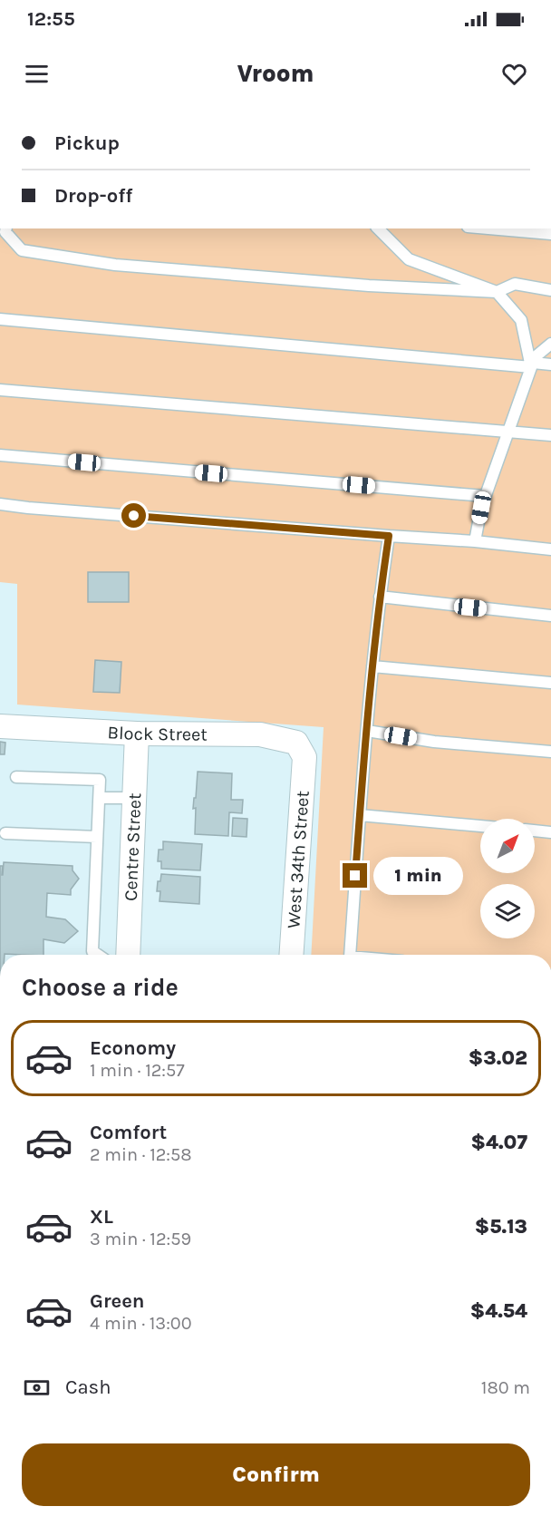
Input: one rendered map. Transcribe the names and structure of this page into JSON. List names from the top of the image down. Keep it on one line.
{"streets":{"street":["Block Street","Centre Street","West 34th Street"]},"crossings":[["Block Street","Centre Street"],["Block Street","West 34th Street"]],"north":"top right","page":{"status":"12:55","header":"Vroom","banner":["Pickup","Drop-off"],"bubble":"1 min","heading":"Choose a ride","list":[{"name":"Economy","note":"1 min · 12:57","value":"$3.02"},{"name":"Comfort","note":"2 min · 12:58","value":"$4.07"},{"name":"XL","note":"3 min · 12:59","value":"$5.13"},{"name":"Green","note":"4 min · 13:00","value":"$4.54"}],"pay":["Cash","180 m"],"buttons":"Confirm"}}
